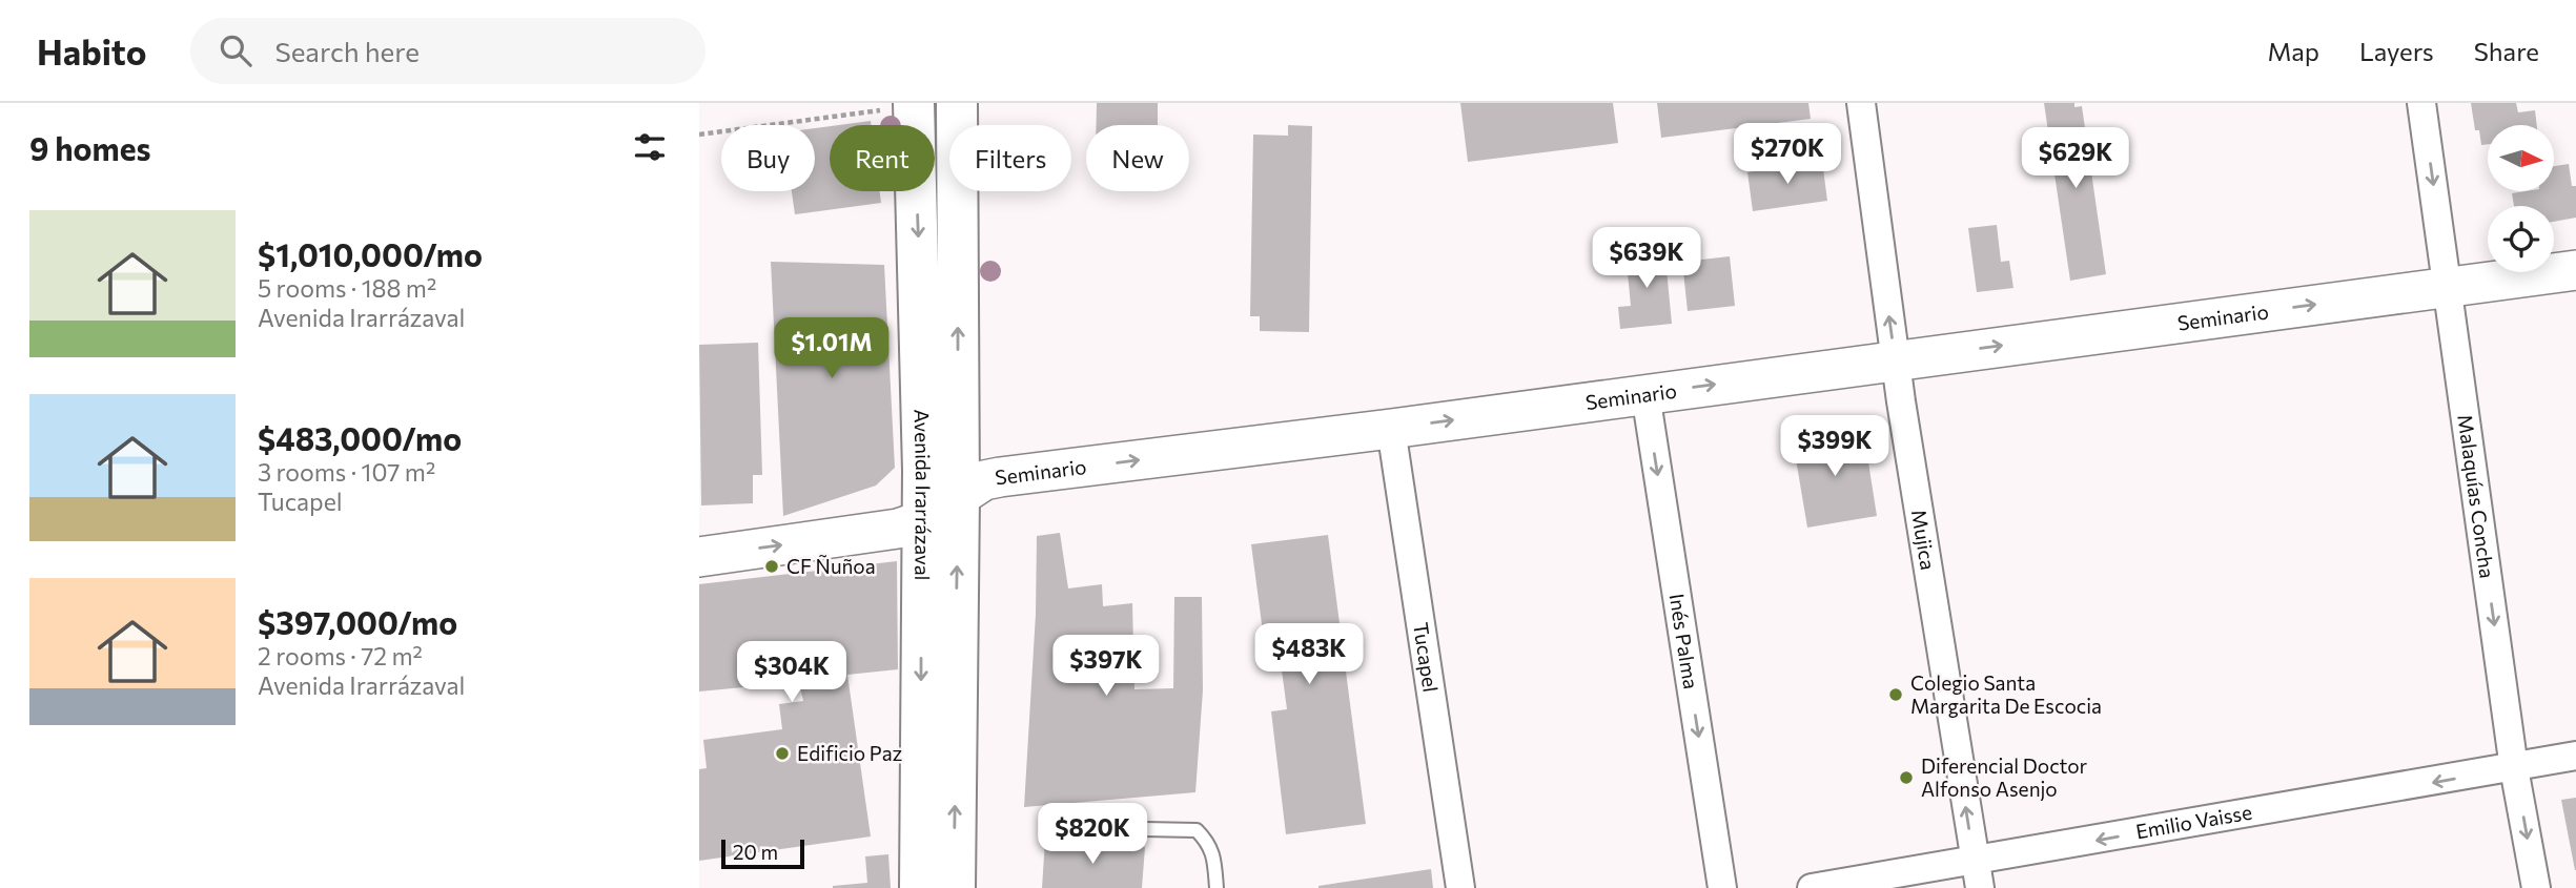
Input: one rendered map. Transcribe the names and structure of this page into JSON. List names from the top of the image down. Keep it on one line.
{"streets":{"main road":["Avenida Irarrázaval"],"street":["Seminario","Malaquías Concha","Mujica","Inés Palma","Tucapel","Emilio Vaisse"]},"crossings":[["Seminario","Avenida Irarrázaval"],["Seminario","Malaquías Concha"],["Seminario","Mujica"],["Seminario","Inés Palma"],["Seminario","Tucapel"],["Malaquías Concha","Emilio Vaisse"],["Mujica","Emilio Vaisse"]],"one_way":["Seminario","Malaquías Concha","Mujica","Inés Palma","Emilio Vaisse"],"places":["CF Ñuñoa","Colegio Santa Margarita De Escocia","Edificio Paz","Diferencial Doctor Alfonso Asenjo"],"scale_bar":"20 m","north":"right","page":{"header":"Habito","search":"Search here","nav":["Map","Layers","Share"],"heading":"9 homes","price":["$270K","$629K","$639K","$1.01M","$399K","$483K","$397K","$304K","$820K"],"chip":["Buy","Rent","Filters","New"],"list":[{"name":"$1,010,000/mo","note":"5 rooms · 188 m² · Avenida Irarrázaval"},{"name":"$483,000/mo","note":"3 rooms · 107 m² · Tucapel"},{"name":"$397,000/mo","note":"2 rooms · 72 m² · Avenida Irarrázaval"}],"scale":"20 m"}}
